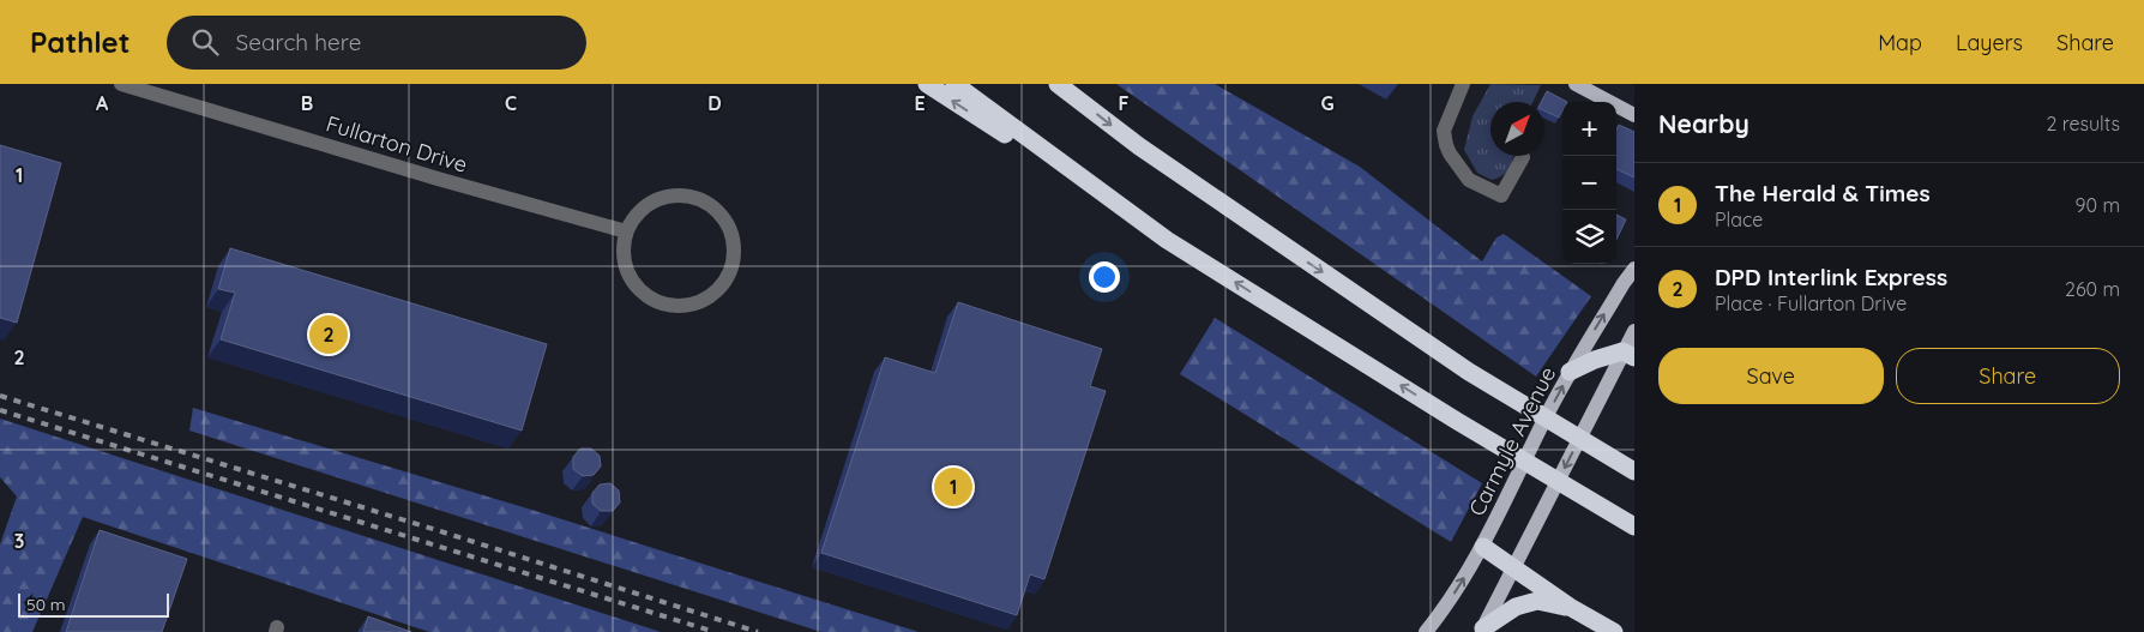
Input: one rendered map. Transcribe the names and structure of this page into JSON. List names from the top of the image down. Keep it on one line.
{"streets":{"main road":["Carmyle Avenue"],"street":["Fullarton Drive"]},"scale_bar":"50 m","north":"top right","page":{"header":"Pathlet","search":"Search here","nav":["Map","Layers","Share"],"heading":["Nearby","2 results"],"map_buttons":["+","−"],"list":[{"mark":"1","name":"The Herald & Times","note":"Place","value":"90 m"},{"mark":"2","name":"DPD Interlink Express","note":"Place · Fullarton Drive","value":"260 m"}],"pins":["2","1"],"buttons":["Save","Share"],"scale":"50 m"},"grid":{"columns":["A","B","C","D","E","F","G"],"rows":["1","2","3"]}}
